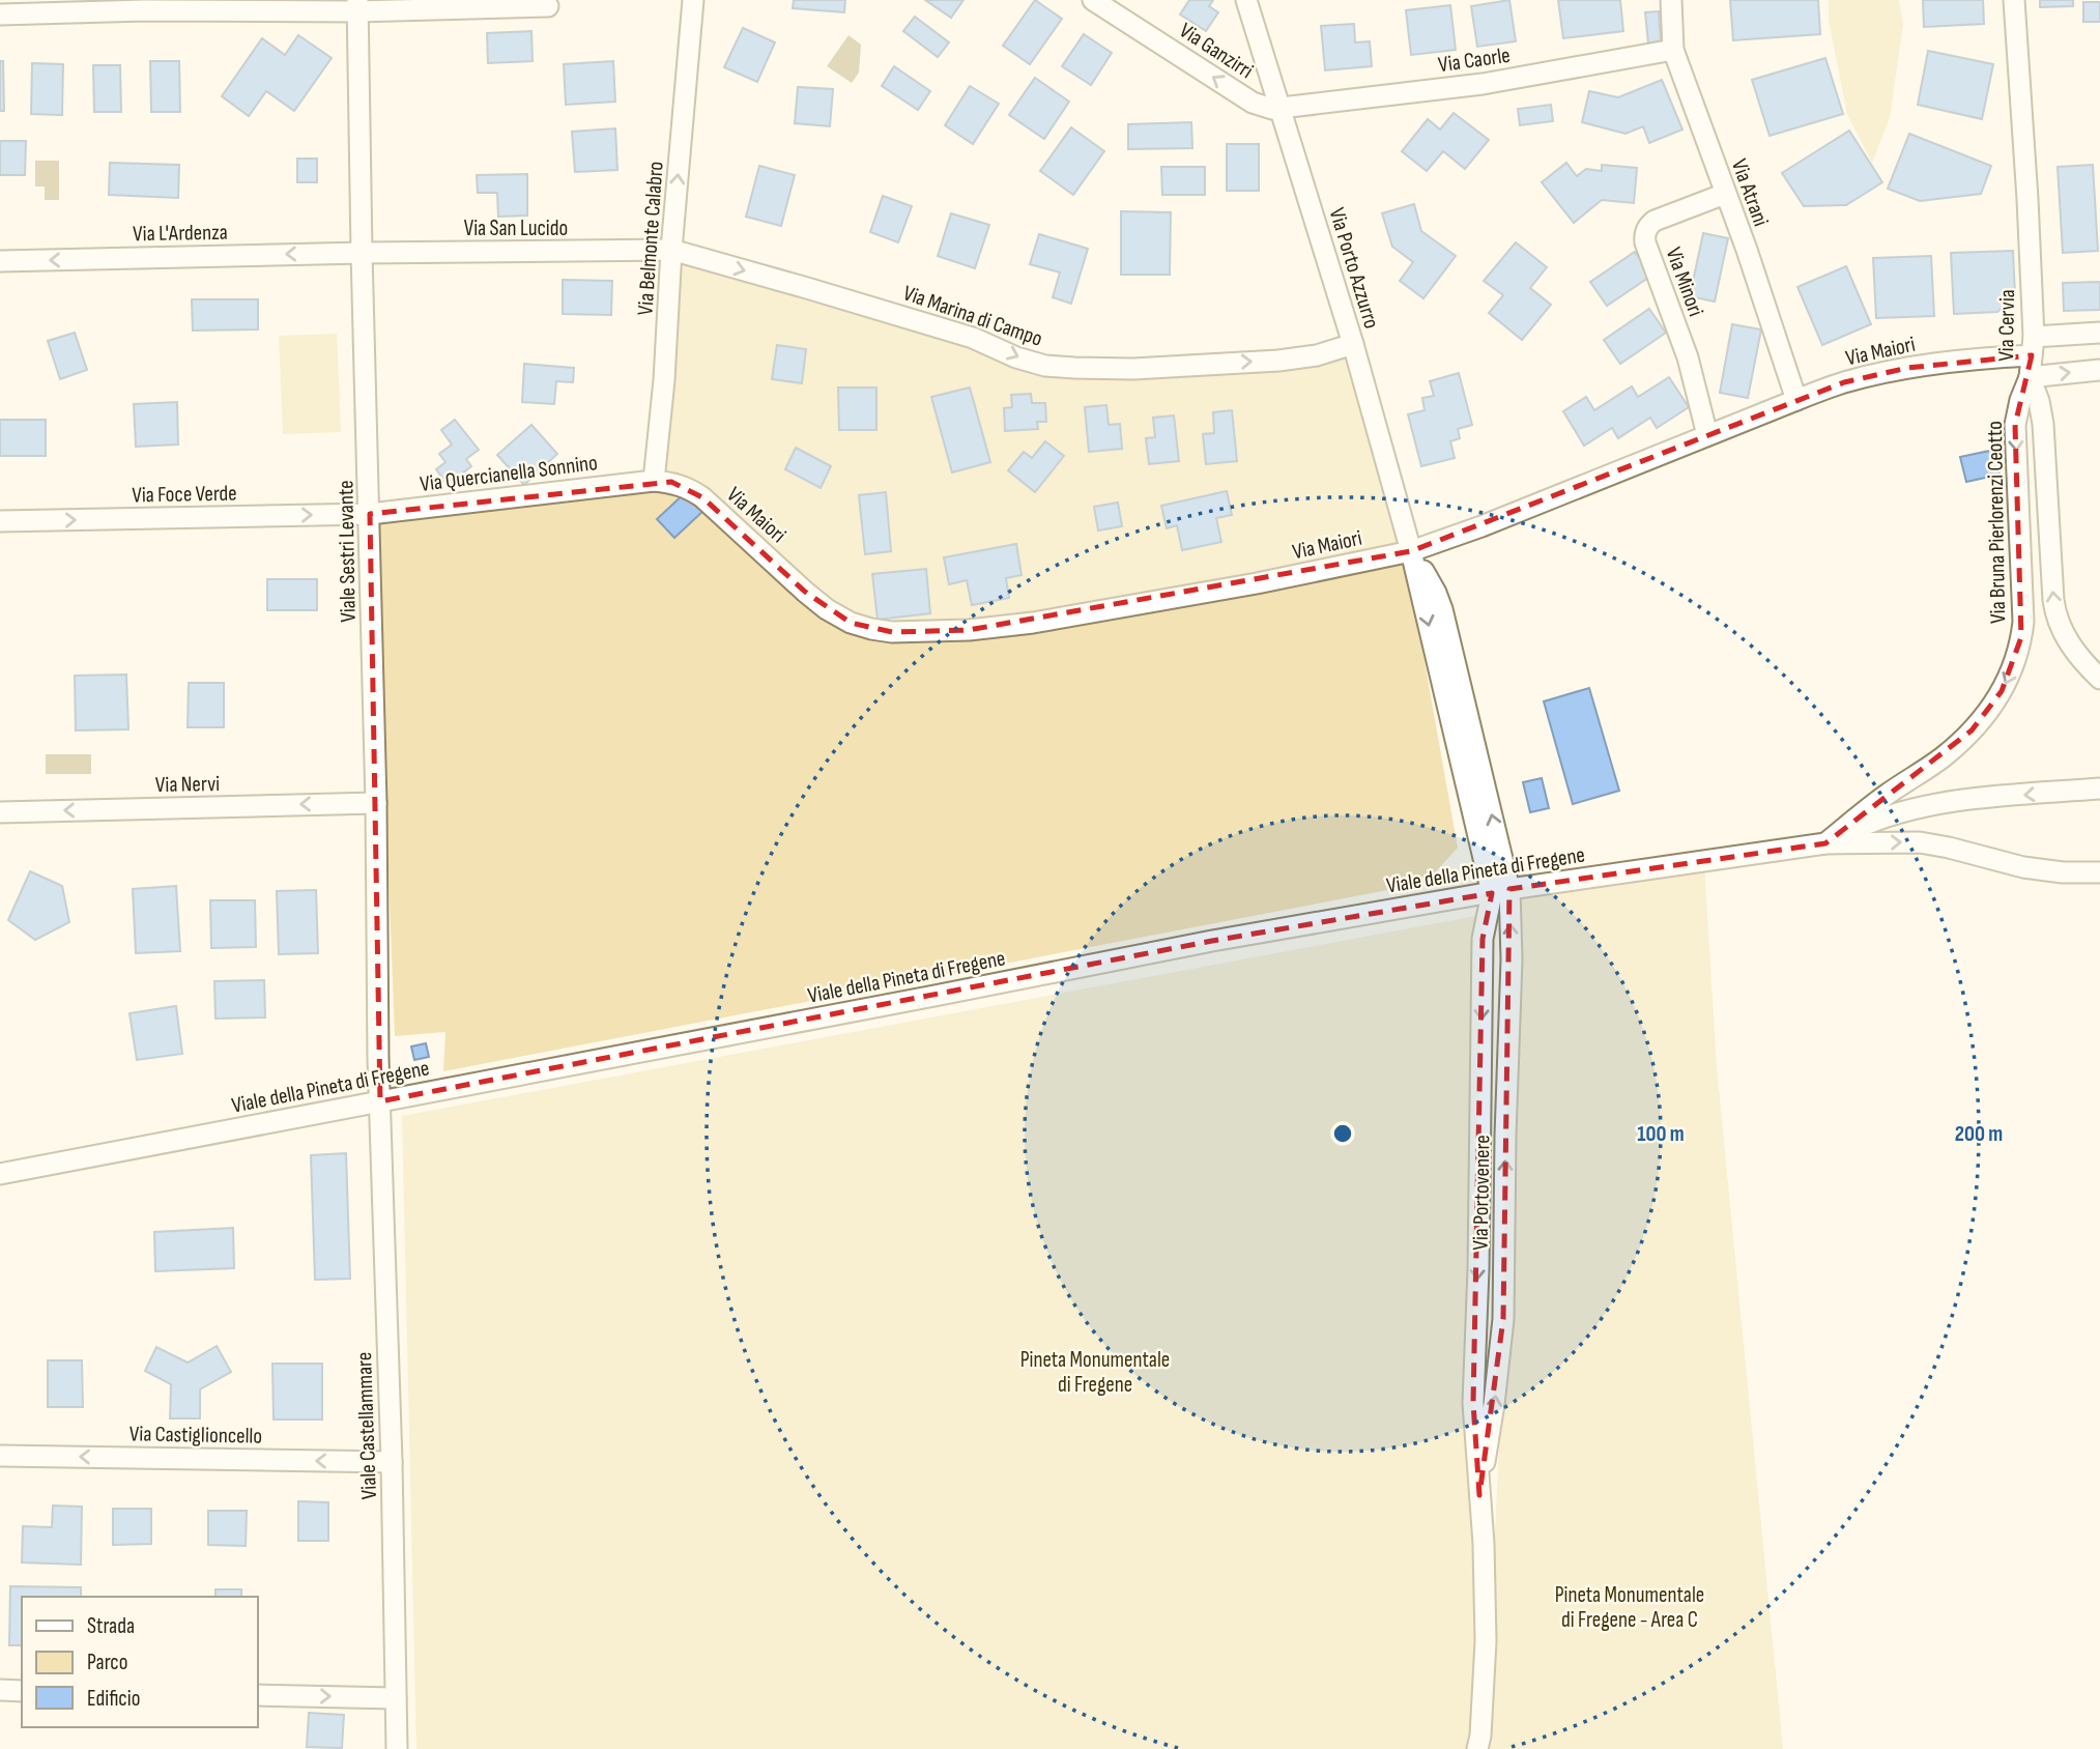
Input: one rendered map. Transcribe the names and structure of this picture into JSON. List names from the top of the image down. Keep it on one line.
{"streets":{"street":["Via Ganzirri","Via Caorle","Via Atrani","Via San Lucido","Via L'Ardenza","Via Belmonte Calabro","Via Porto Azzurro","Via Minori","Via Marina di Campo","Via Cervia","Via Maiori","Via Quercianella Sonnino","Via Foce Verde","Via Bruna Pierlorenzi Ceotto","Viale Sestri Levante","Via Nervi","Viale della Pineta di Fregene","Via Portovenere","Viale Castellammare","Via Castiglioncello"]},"crossings":[["Via Ganzirri","Via Caorle"],["Via Ganzirri","Via Porto Azzurro"],["Via Caorle","Via Atrani"],["Via Caorle","Via Porto Azzurro"],["Via Atrani","Via Minori"],["Via Atrani","Via Maiori"],["Via San Lucido","Via L'Ardenza"],["Via San Lucido","Via Belmonte Calabro"],["Via San Lucido","Via Marina di Campo"],["Via San Lucido","Viale Sestri Levante"],["Via L'Ardenza","Viale Sestri Levante"],["Via Belmonte Calabro","Via Marina di Campo"],["Via Belmonte Calabro","Via Maiori"],["Via Belmonte Calabro","Via Quercianella Sonnino"],["Via Porto Azzurro","Via Marina di Campo"],["Via Porto Azzurro","Via Maiori"],["Via Porto Azzurro","Viale della Pineta di Fregene"],["Via Porto Azzurro","Via Portovenere"],["Via Minori","Via Maiori"],["Via Cervia","Via Maiori"],["Via Cervia","Via Bruna Pierlorenzi Ceotto"],["Via Maiori","Via Quercianella Sonnino"],["Via Quercianella Sonnino","Via Foce Verde"],["Via Quercianella Sonnino","Viale Sestri Levante"],["Via Foce Verde","Viale Sestri Levante"],["Via Bruna Pierlorenzi Ceotto","Viale della Pineta di Fregene"],["Viale Sestri Levante","Via Nervi"],["Viale Sestri Levante","Viale della Pineta di Fregene"],["Viale Sestri Levante","Viale Castellammare"],["Viale della Pineta di Fregene","Via Portovenere"],["Viale della Pineta di Fregene","Viale Castellammare"],["Viale Castellammare","Via Castiglioncello"]],"one_way":["Via Ganzirri","Via L'Ardenza","Via Belmonte Calabro","Via Marina di Campo","Via Cervia","Via Foce Verde","Via Bruna Pierlorenzi Ceotto","Via Nervi","Via Castiglioncello"],"parks":["Pineta Monumentale di Fregene","Pineta Monumentale di Fregene - Area C"],"legend":["Strada","Parco","Edificio"],"rings":["100 m","200 m"]}
